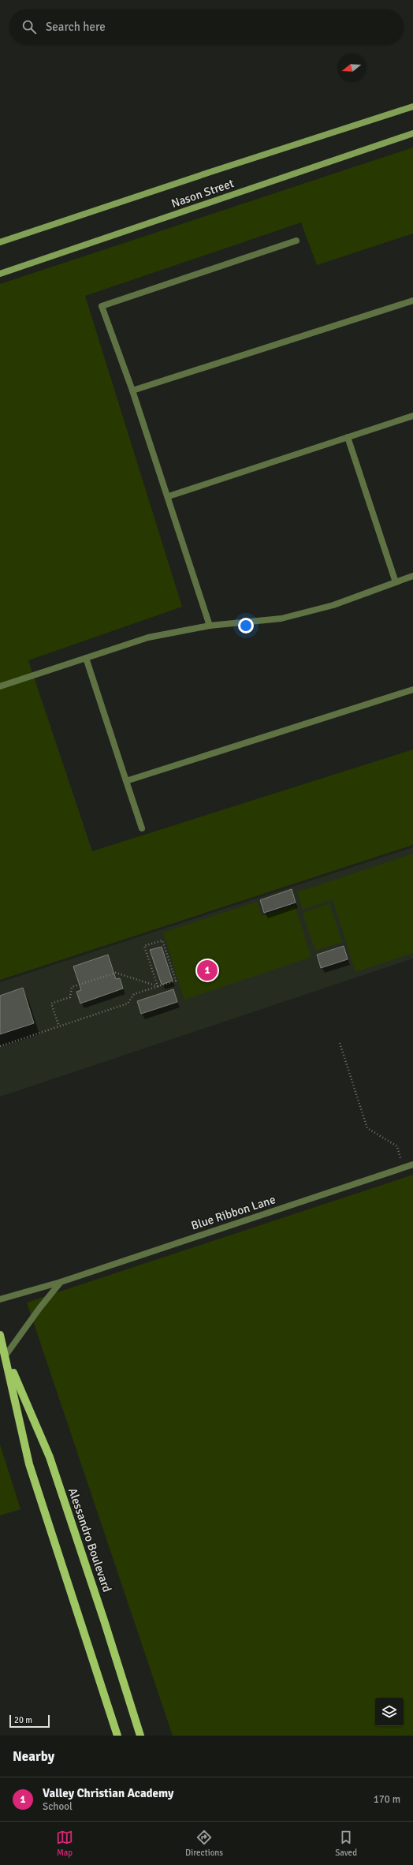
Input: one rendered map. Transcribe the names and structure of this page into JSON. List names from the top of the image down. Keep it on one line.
{"streets":{"main road":["Nason Street","Alessandro Boulevard"],"street":["Blue Ribbon Lane"]},"scale_bar":"20 m","north":"left","page":{"search":"Search here","pins":"1","scale":"20 m","heading":"Nearby","list":[{"mark":"1","name":"Valley Christian Academy","note":"School","value":"170 m"}],"nav":["Map","Directions","Saved"]}}
